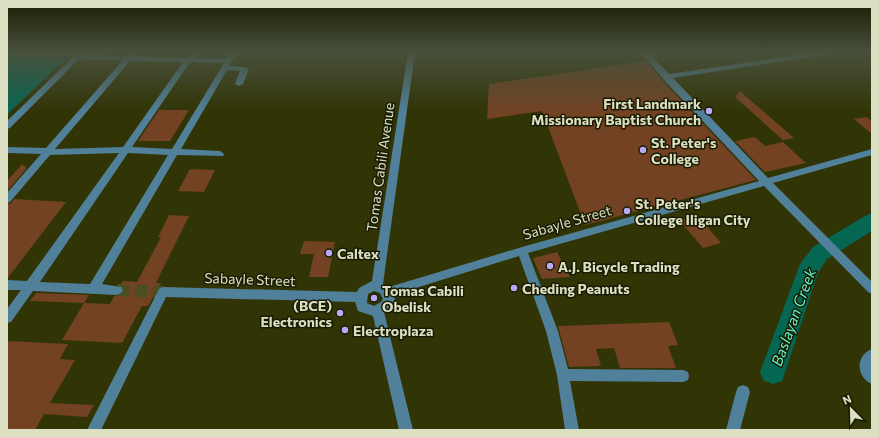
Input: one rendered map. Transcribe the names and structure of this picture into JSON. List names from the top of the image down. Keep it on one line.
{"streets":{"street":["Tomas Cabili Avenue","Sabayle Street"]},"crossings":[["Tomas Cabili Avenue","Sabayle Street"]],"water":["Baslayan Creek"],"places":["First Landmark Missionary Baptist Church","St. Peter's College","St. Peter's College Iligan City","Caltex","A.J. Bicycle Trading","Cheding Peanuts","Tomas Cabili Obelisk","(BCE) Electronics","Electroplaza"],"north":"top left"}
